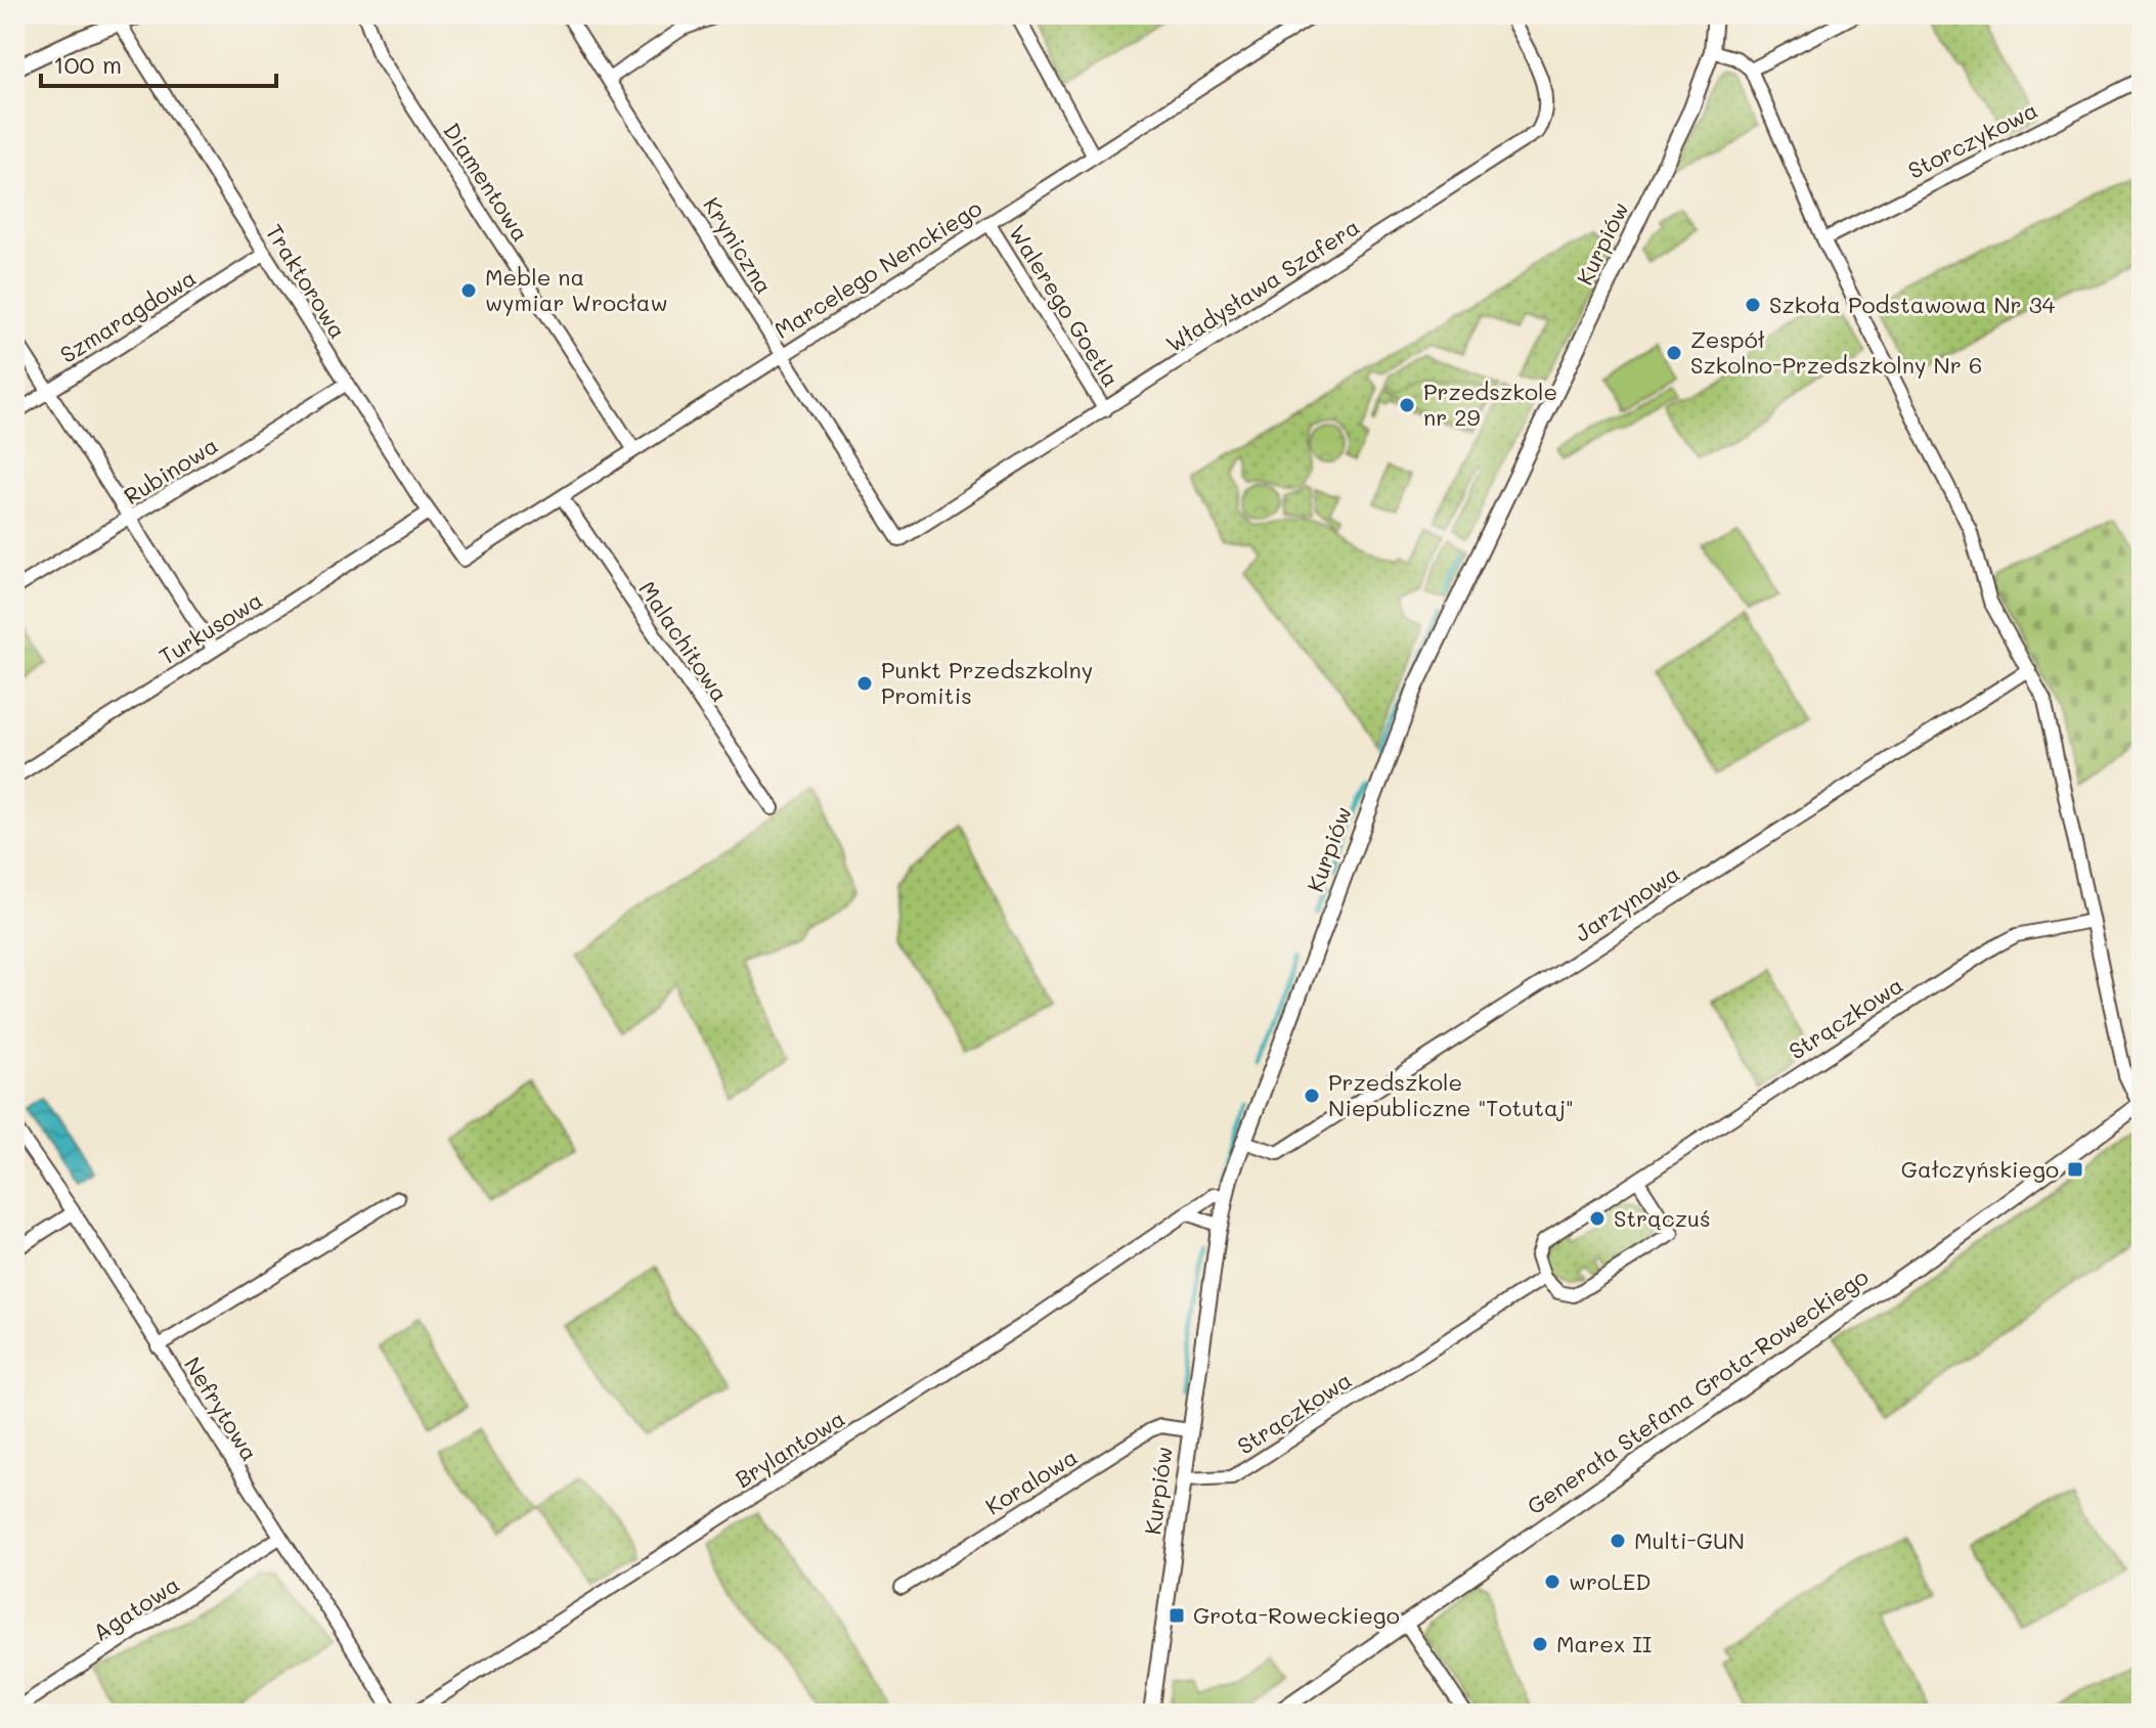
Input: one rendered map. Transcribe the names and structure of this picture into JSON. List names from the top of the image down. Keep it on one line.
{"streets":{"street":["Storczykowa","Diamentowa","Kurpiów","Kryniczna","Marcelego Nenckiego","Traktorowa","Władysława Szafera","Walerego Goetla","Szmaragdowa","Rubinowa","Turkusowa","Malachitowa","Jarzynowa","Strączkowa","Generała Stefana Grota-Roweckiego","Nefrytowa","Brylantowa","Koralowa","Agatowa"]},"crossings":[["Diamentowa","Marcelego Nenckiego"],["Kurpiów","Jarzynowa"],["Kurpiów","Strączkowa"],["Kurpiów","Brylantowa"],["Kurpiów","Koralowa"],["Kryniczna","Marcelego Nenckiego"],["Kryniczna","Władysława Szafera"],["Marcelego Nenckiego","Traktorowa"],["Marcelego Nenckiego","Walerego Goetla"],["Marcelego Nenckiego","Malachitowa"],["Traktorowa","Szmaragdowa"],["Traktorowa","Rubinowa"],["Traktorowa","Turkusowa"],["Władysława Szafera","Walerego Goetla"],["Nefrytowa","Agatowa"]],"places":{"other":["Meble na wymiar Wrocław","Szkoła Podstawowa Nr 34","Zespół Szkolno-Przedszkolny Nr 6","Przedszkole nr 29","Punkt Przedszkolny Promitis","Przedszkole Niepubliczne \"Totutaj\"","Strączuś","Multi-GUN","wroLED","Marex II"],"transit":["Gałczyńskiego","Grota-Roweckiego"]},"scale_bar":"100 m"}
